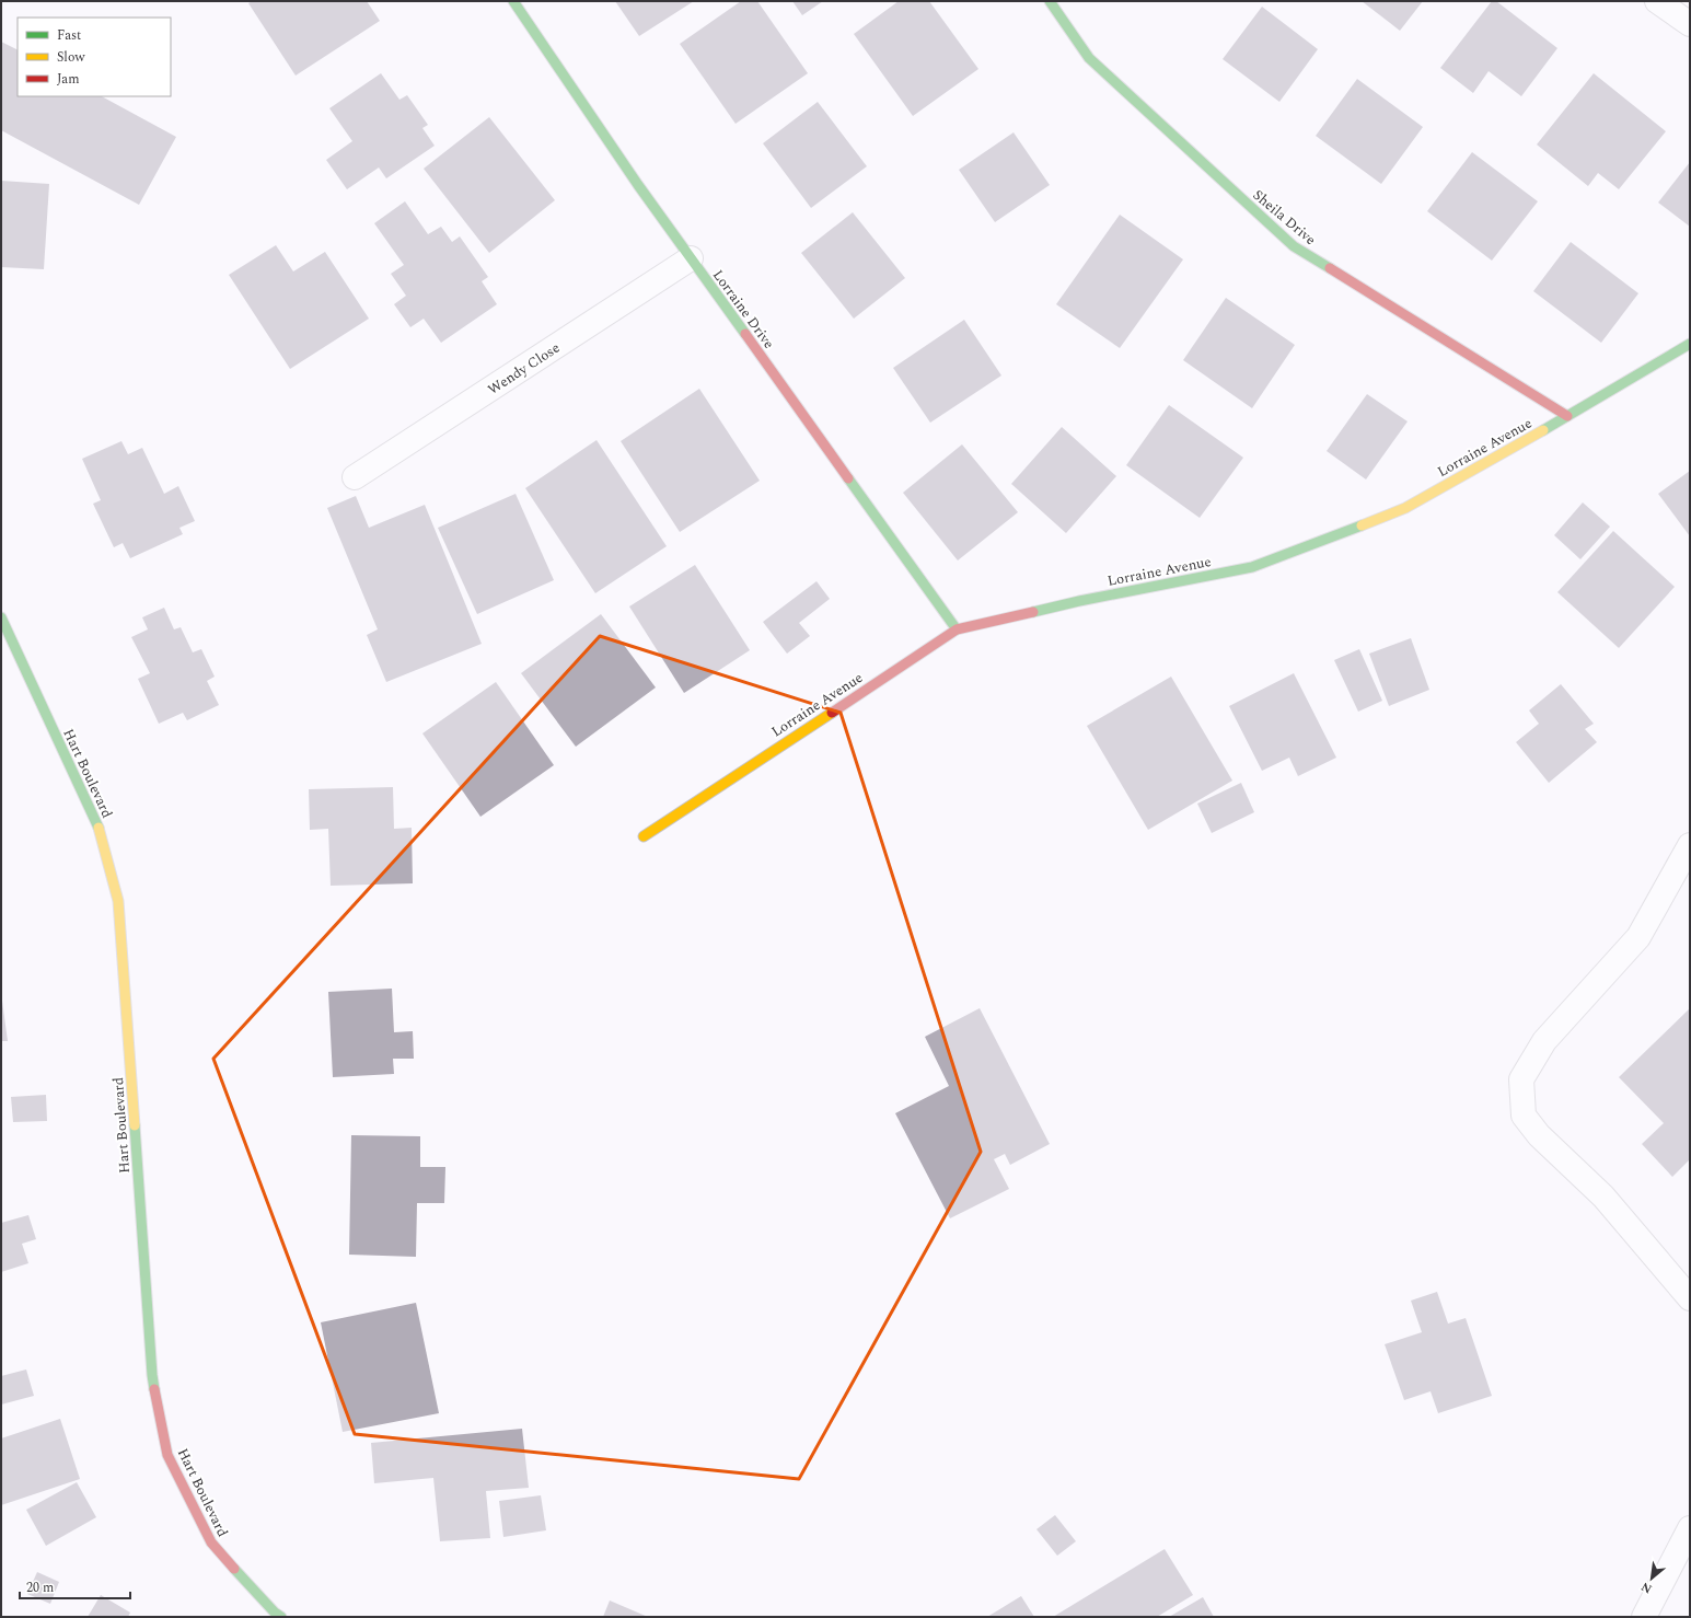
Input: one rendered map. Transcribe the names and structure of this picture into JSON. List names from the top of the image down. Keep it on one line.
{"streets":{"street":["Sheila Drive","Lorraine Drive","Wendy Close","Lorraine Avenue","Hart Boulevard"]},"crossings":[["Sheila Drive","Lorraine Avenue"],["Lorraine Drive","Wendy Close"],["Lorraine Drive","Lorraine Avenue"]],"legend":["Fast","Slow","Jam"],"scale_bar":"20 m","north":"bottom left"}
